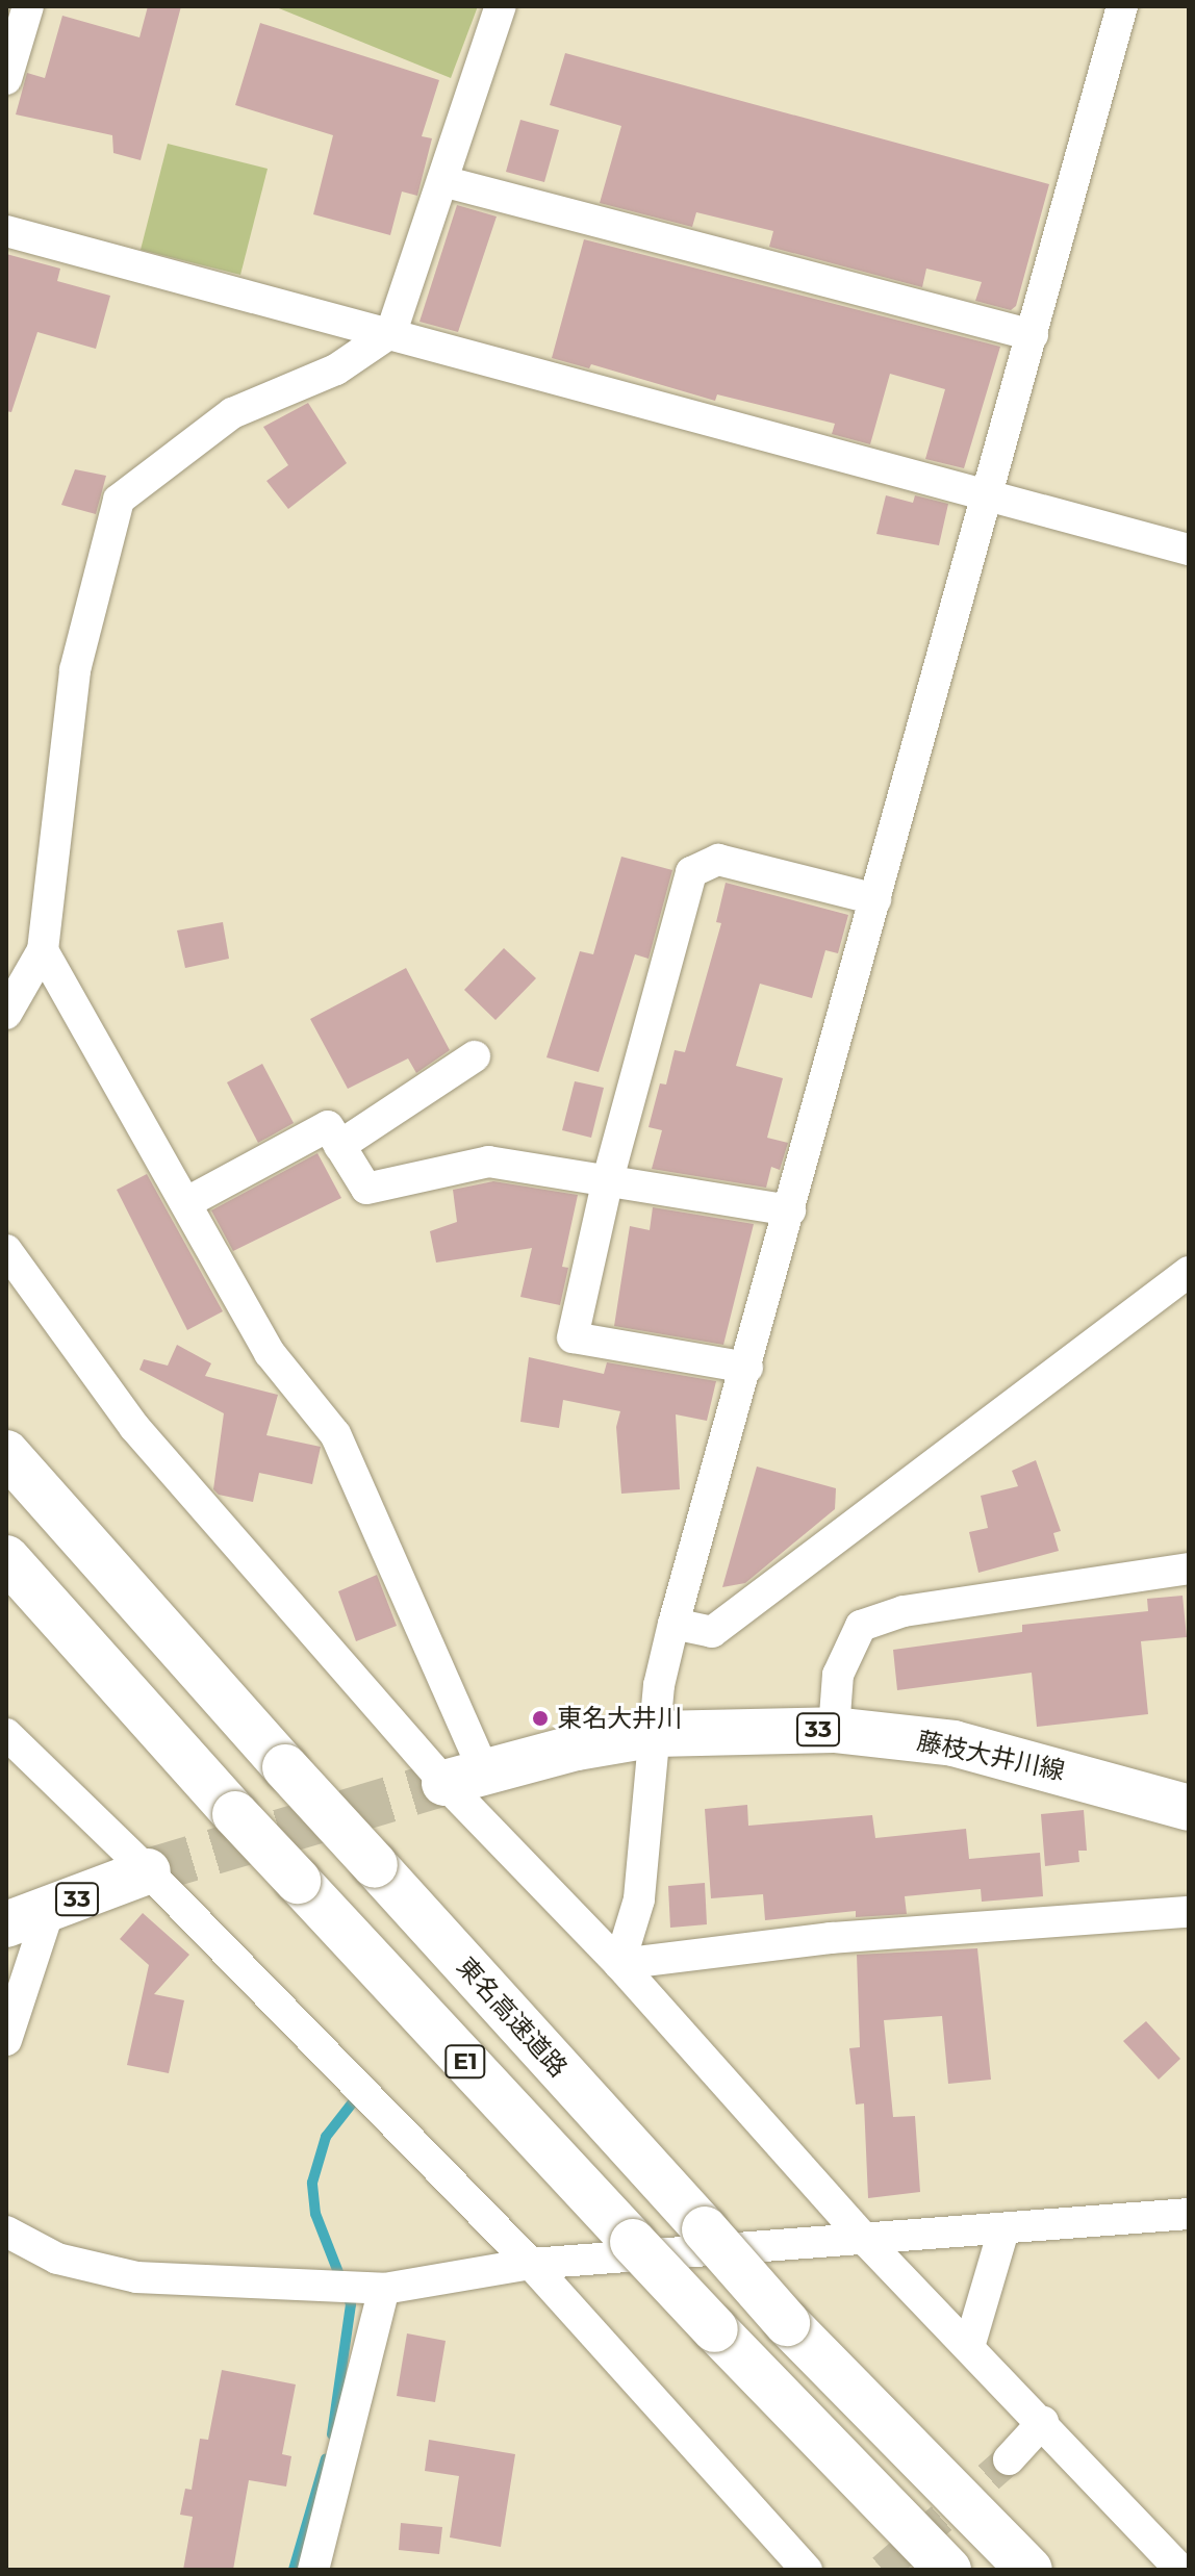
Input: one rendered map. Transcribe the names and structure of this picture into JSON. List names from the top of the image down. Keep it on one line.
{"streets":{"main road":["33","藤枝大井川線","東名高速道路","E1"]},"places":["東名大井川"]}
